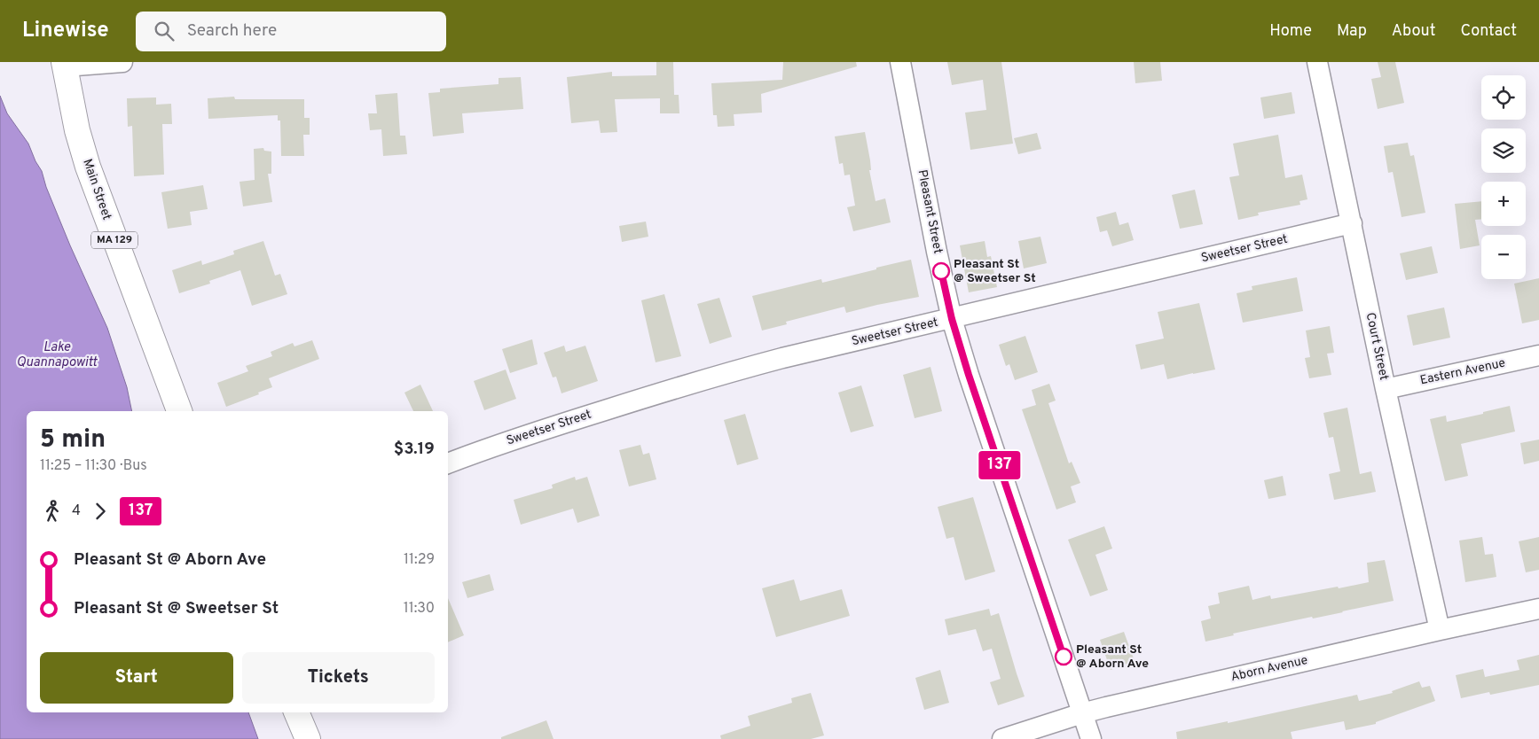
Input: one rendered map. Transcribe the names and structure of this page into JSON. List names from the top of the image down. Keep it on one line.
{"streets":{"main road":["Main Street","MA 129"],"street":["Pleasant Street","Sweetser Street","Court Street","Eastern Avenue","Aborn Avenue"]},"crossings":[["Pleasant Street","Sweetser Street"],["Pleasant Street","Aborn Avenue"],["Sweetser Street","Court Street"],["Court Street","Eastern Avenue"],["Court Street","Aborn Avenue"]],"water":["Lake Quannapowitt"],"places":["Pleasant St @ Sweetser St","Pleasant St @ Aborn Ave"],"lines":["bus line 137"],"page":{"header":"Linewise","search":"Search here","nav":["Home","Map","About","Contact"],"on_map":"137","map_buttons":["+","−"],"heading":["5 min","11:25 – 11:30 · Bus","$3.19"],"legs":["4","137"],"list":[{"name":"Pleasant St @ Aborn Ave","value":"11:29"},{"name":"Pleasant St @ Sweetser St","value":"11:30"}],"buttons":["Start","Tickets"]}}
